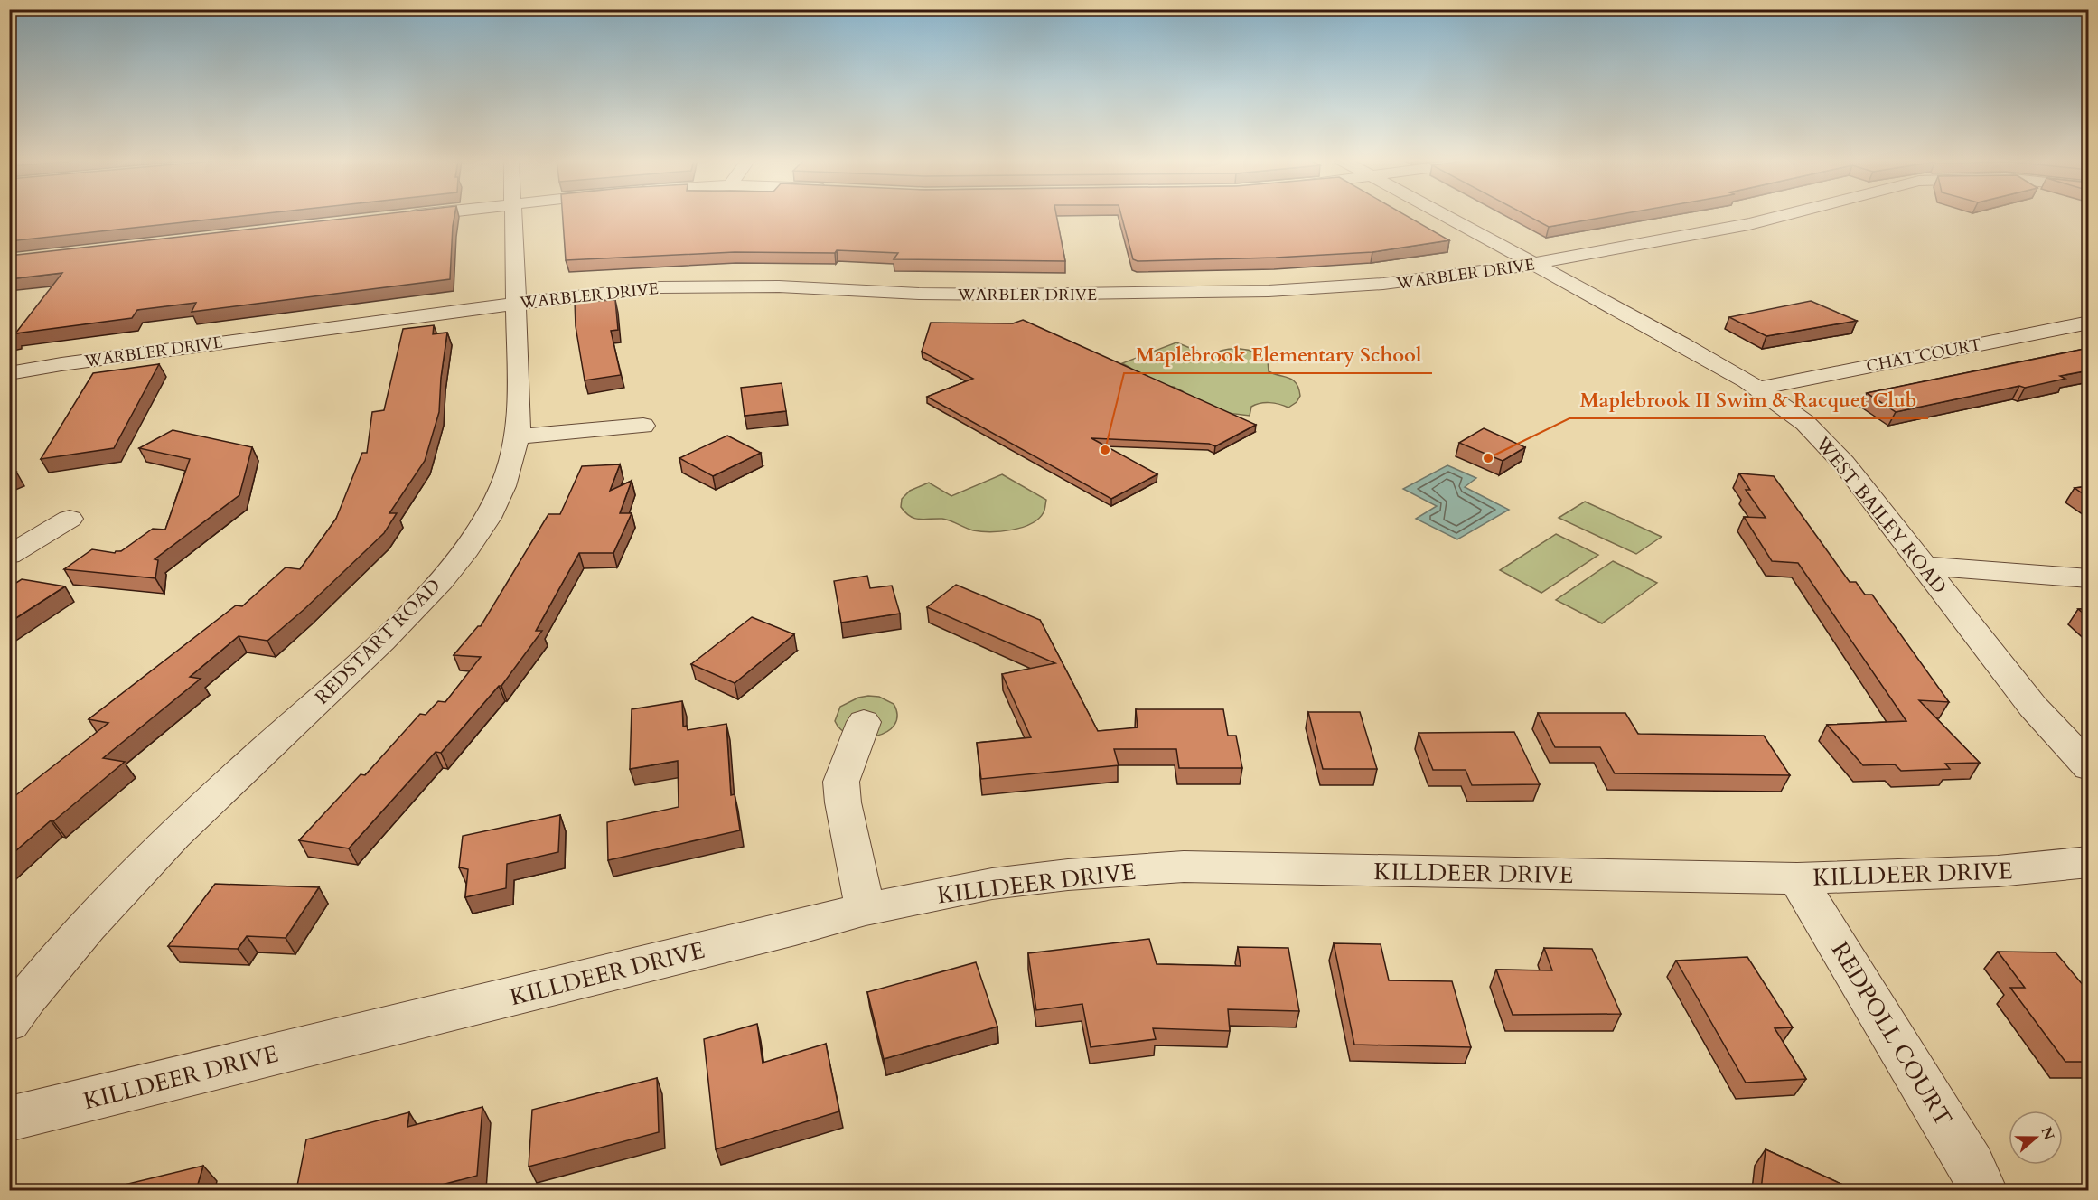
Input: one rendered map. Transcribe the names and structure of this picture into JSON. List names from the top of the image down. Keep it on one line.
{"streets":{"street":["WARBLER DRIVE","CHAT COURT","WEST BAILEY ROAD","REDSTART ROAD","KILLDEER DRIVE","REDPOLL COURT"]},"crossings":[["WARBLER DRIVE","WEST BAILEY ROAD"],["WARBLER DRIVE","REDSTART ROAD"],["CHAT COURT","WEST BAILEY ROAD"],["KILLDEER DRIVE","REDPOLL COURT"]],"places":["Maplebrook Elementary School","Maplebrook II Swim & Racquet Club"],"north":"right"}
